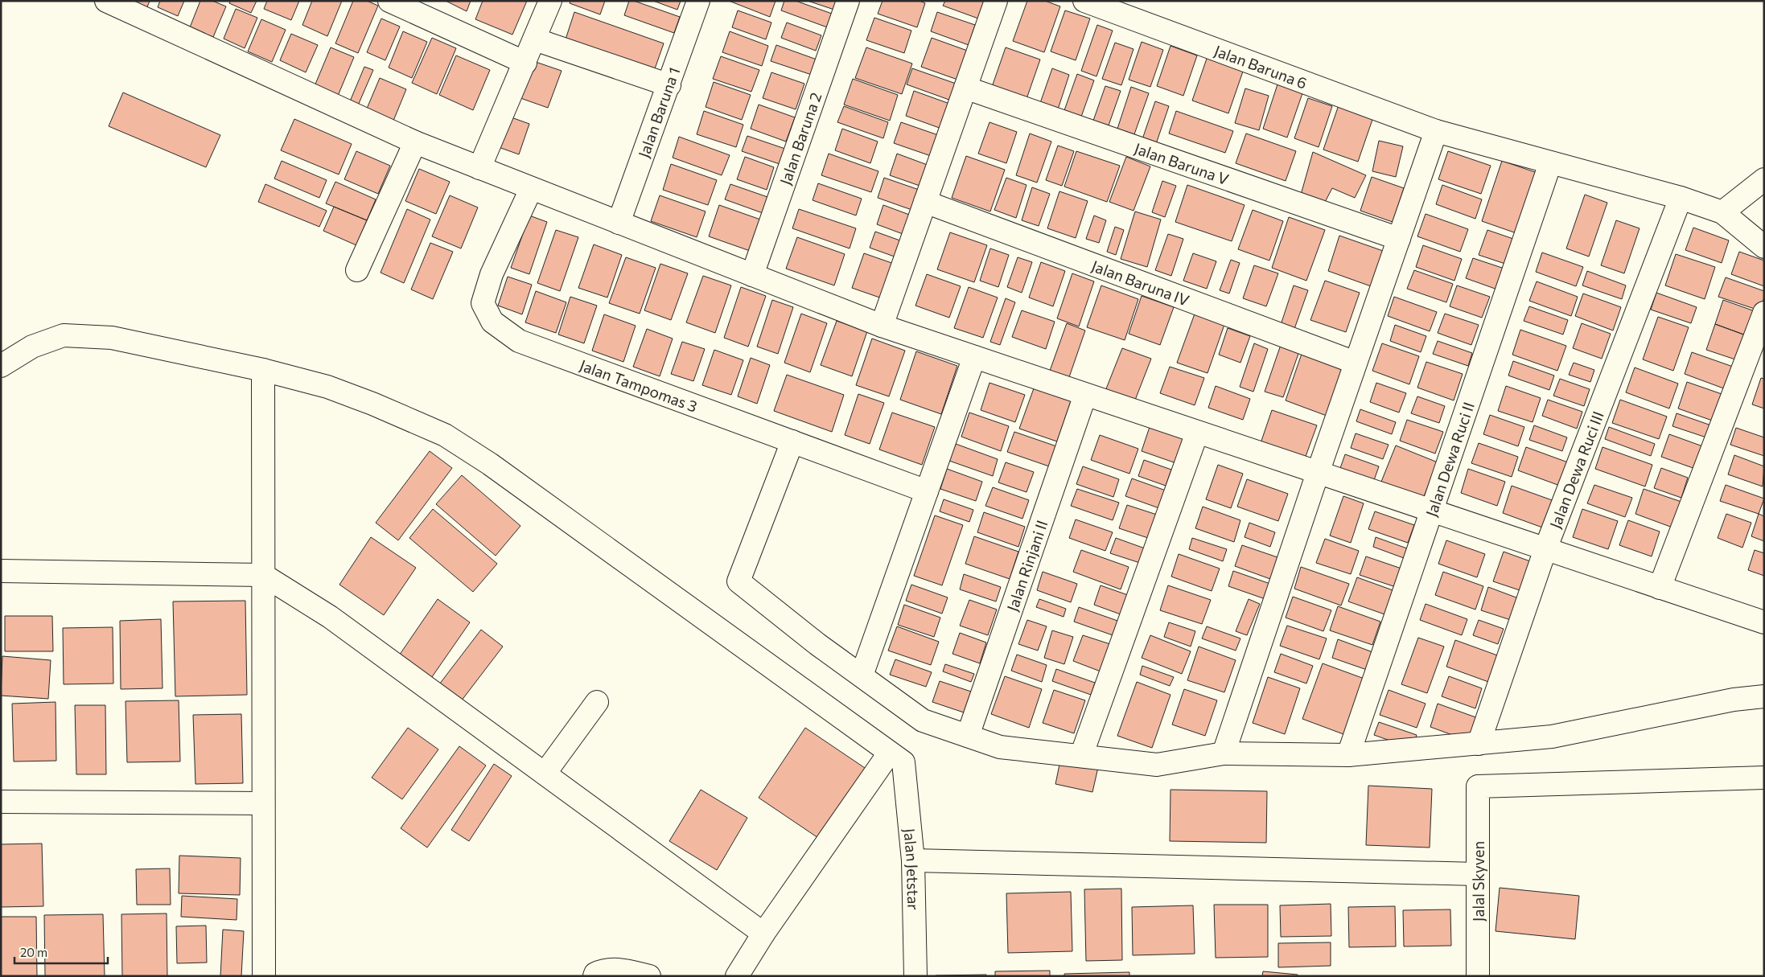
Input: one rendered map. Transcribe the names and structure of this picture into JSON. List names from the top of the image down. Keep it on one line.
{"streets":{"street":["Jalan Baruna 6","Jalan Baruna 1","Jalan Baruna 2","Jalan Baruna V","Jalan Baruna IV","Jalan Tampomas 3","Jalan Dewa Ruci II","Jalan Dewa Ruci III","Jalan Rinjani II","Jalan Jetstar","Jalal Skyven"]},"crossings":[["Jalan Baruna 6","Jalan Dewa Ruci II"],["Jalan Baruna 6","Jalan Dewa Ruci III"]],"scale_bar":"20 m"}
